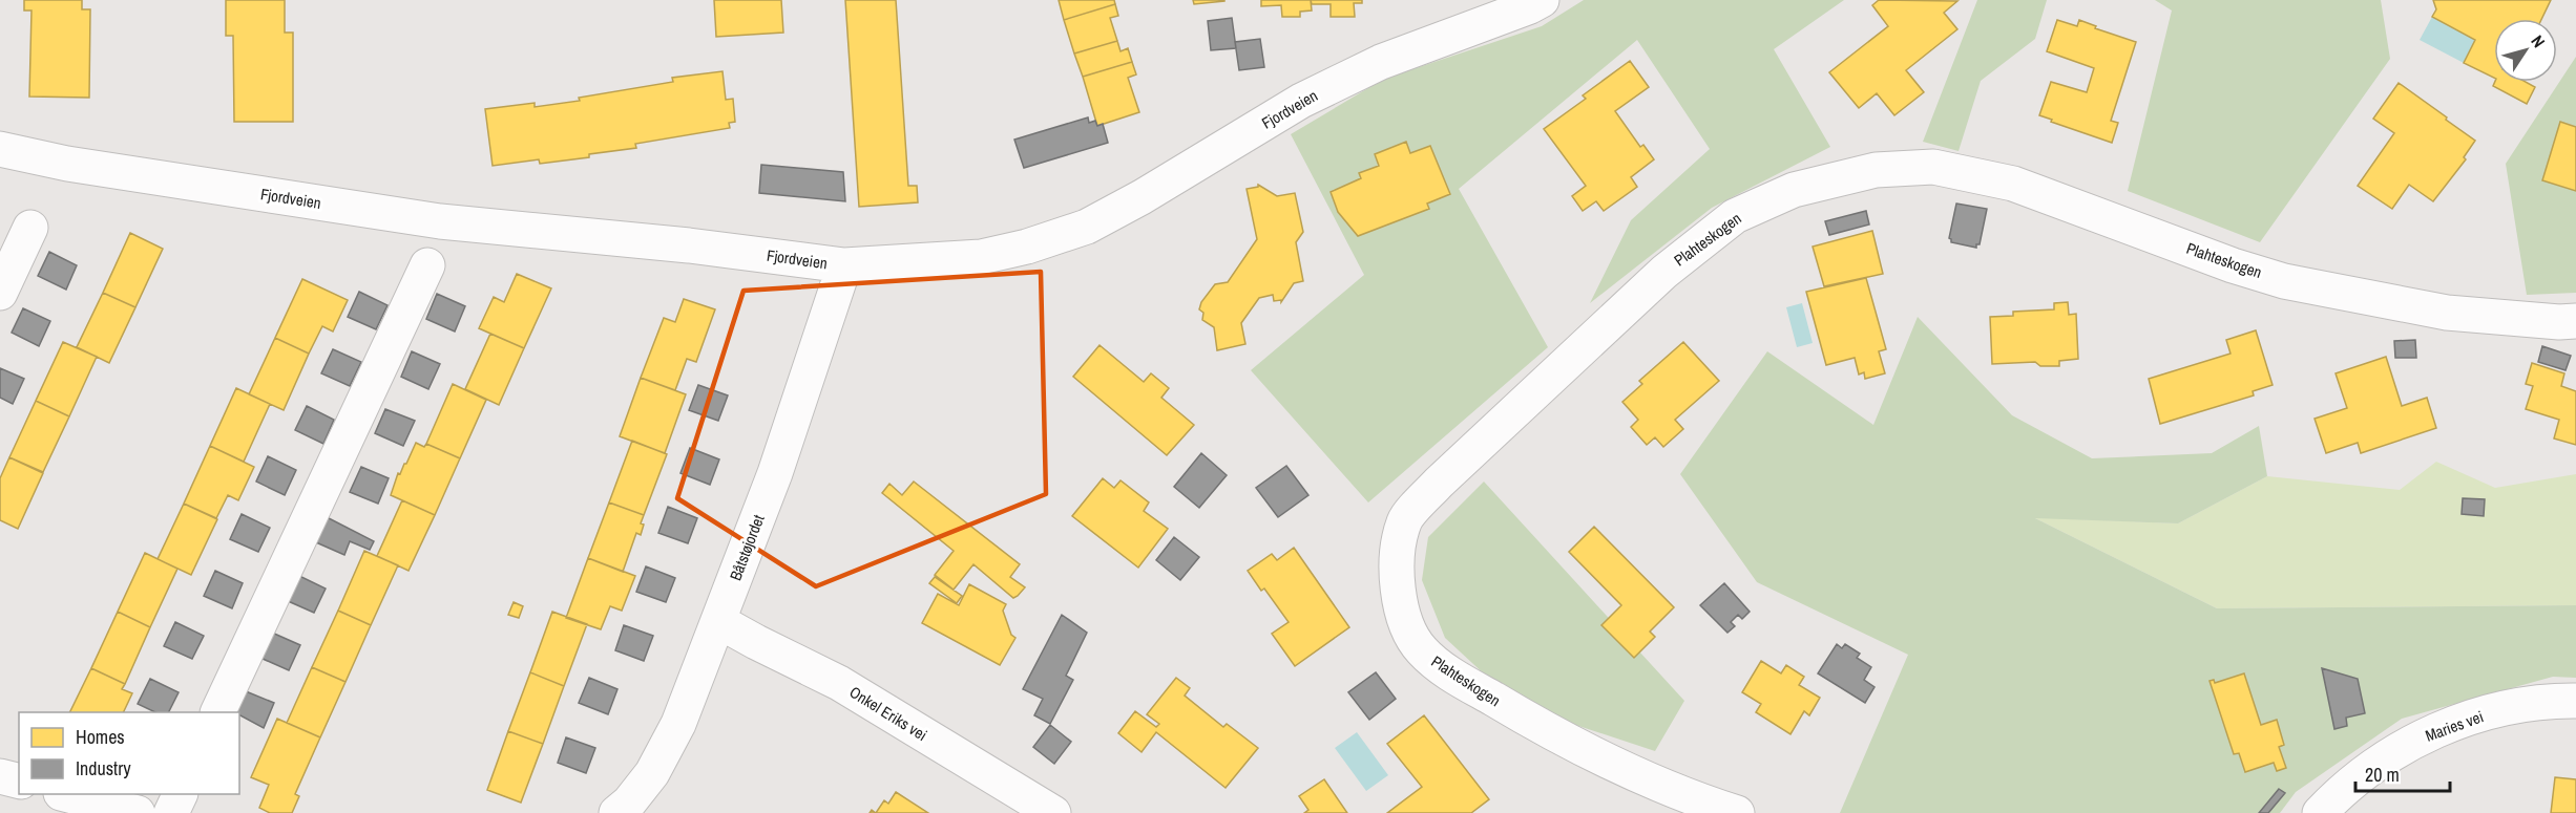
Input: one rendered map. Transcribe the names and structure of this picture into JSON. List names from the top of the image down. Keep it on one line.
{"streets":{"street":["Fjordveien","Plahteskogen","Båtstøjordet","Onkel Eriks vei","Maries vei"]},"crossings":[["Fjordveien","Båtstøjordet"],["Båtstøjordet","Onkel Eriks vei"]],"legend":["Homes","Industry"],"scale_bar":"20 m","north":"top right"}
